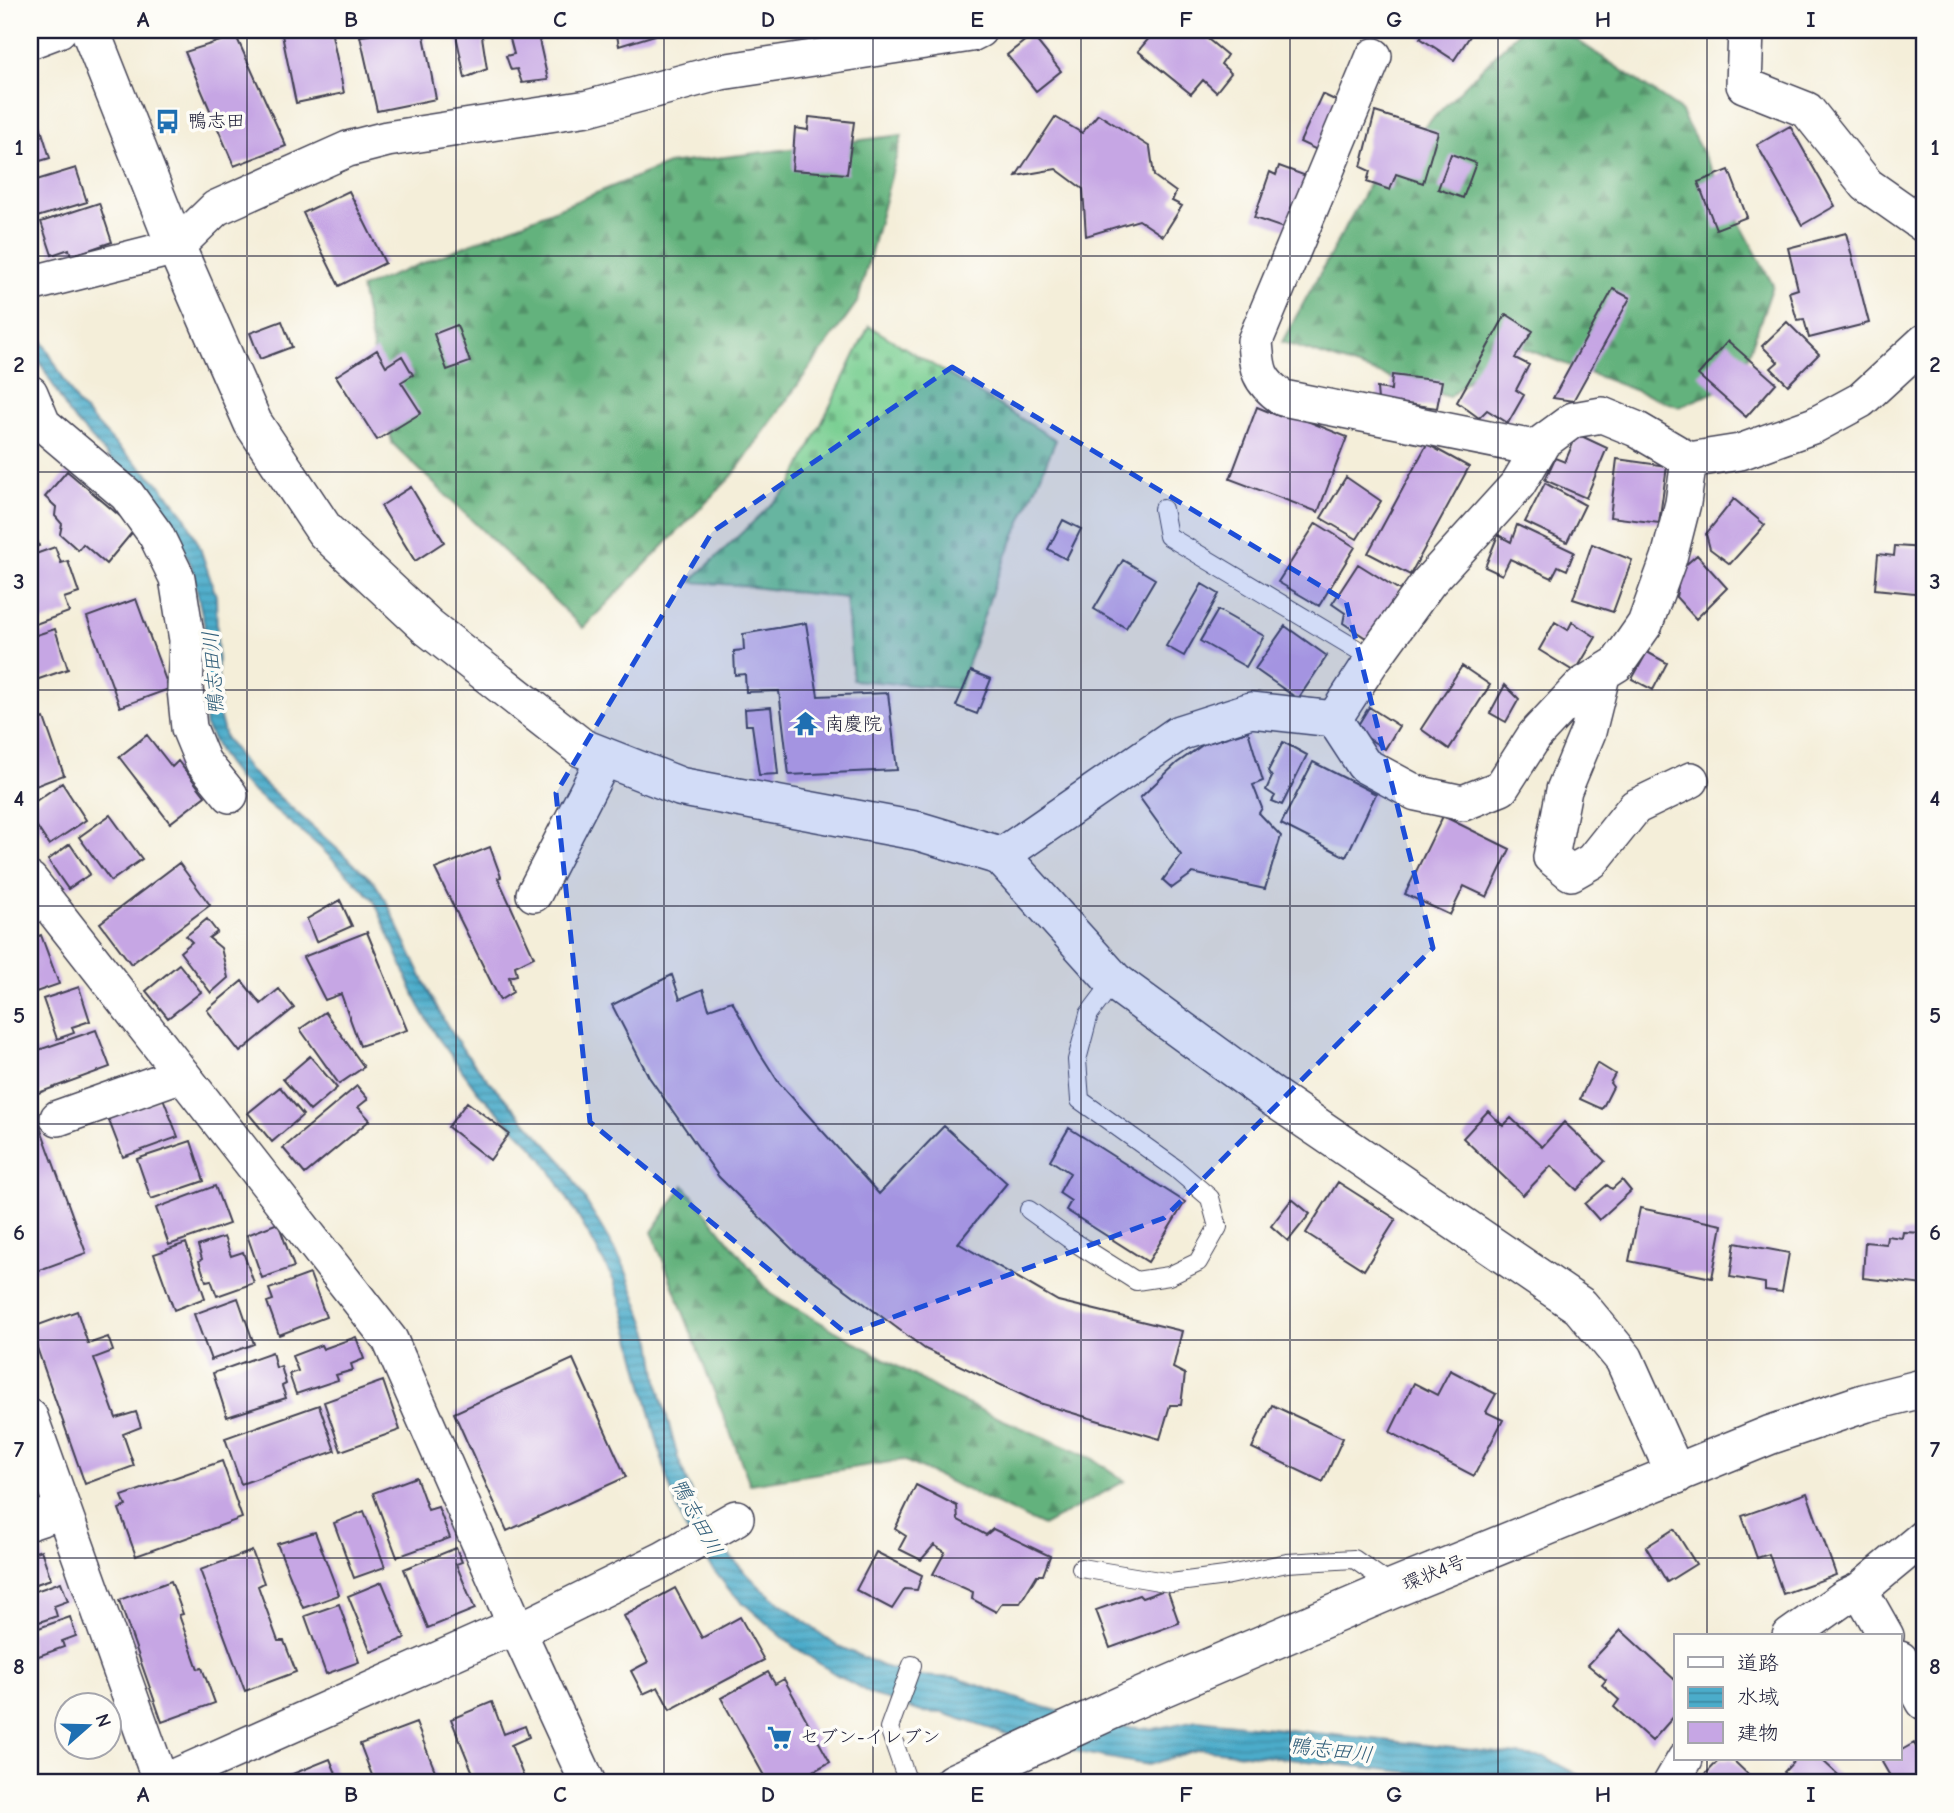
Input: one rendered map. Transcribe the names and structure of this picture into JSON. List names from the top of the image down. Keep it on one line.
{"streets":{"street":["環状4号"]},"water":["鴨志田川"],"places":{"bus stop":["鴨志田"],"temple":["南慶院"],"supermarket":["セブン-イレブン"]},"legend":["道路","水域","建物"],"north":"right","grid":{"columns":["A","B","C","D","E","F","G","H","I"],"rows":["1","2","3","4","5","6","7","8"]}}
